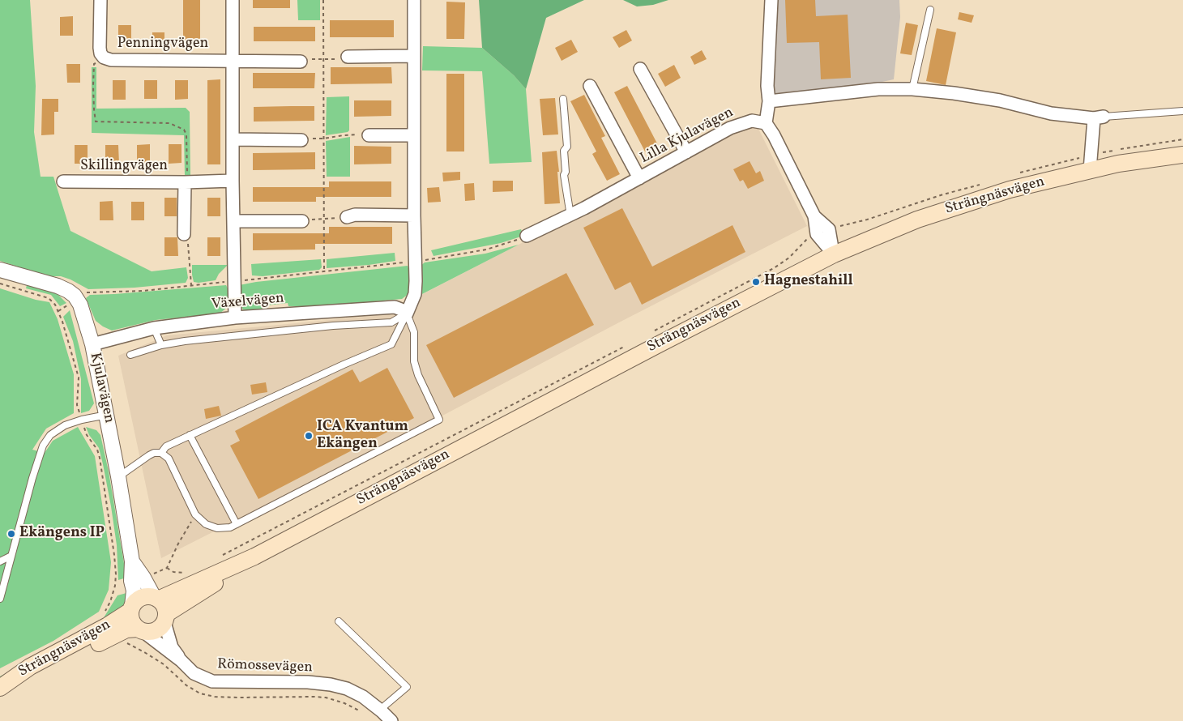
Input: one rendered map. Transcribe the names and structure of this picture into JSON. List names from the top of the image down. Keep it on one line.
{"streets":{"main road":["Strängnäsvägen"],"street":["Penningvägen","Lilla Kjulavägen","Skillingvägen","Växelvägen","Kjulavägen","Römossevägen"]},"crossings":[["Strängnäsvägen","Kjulavägen"],["Strängnäsvägen","Römossevägen"],["Växelvägen","Kjulavägen"],["Kjulavägen","Römossevägen"]],"places":["Hagnestahill","ICA Kvantum Ekängen","Ekängens IP"]}
